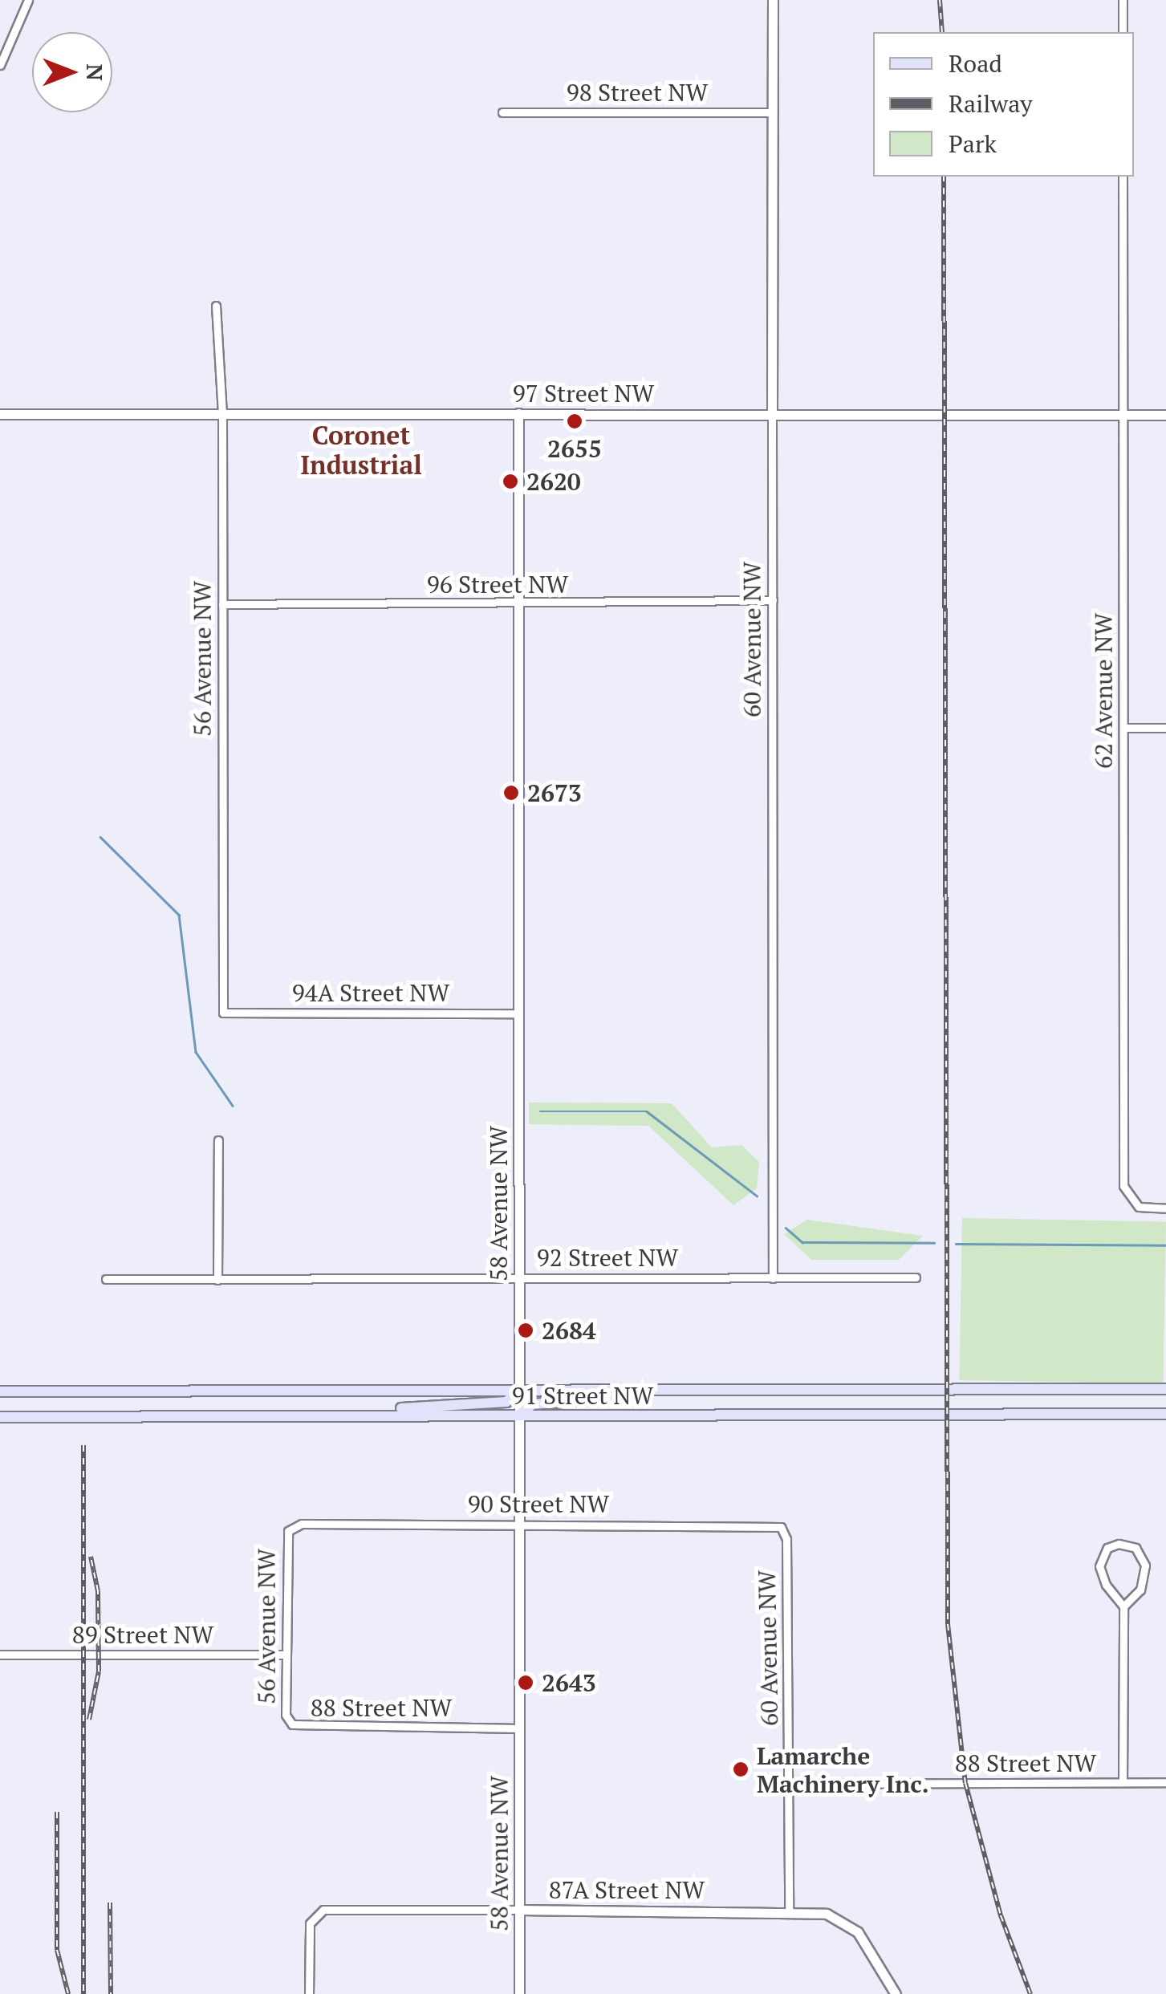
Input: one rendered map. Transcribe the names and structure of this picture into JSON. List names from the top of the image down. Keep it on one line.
{"streets":{"main road":["91 Street NW"],"street":["98 Street NW","97 Street NW","96 Street NW","60 Avenue NW","56 Avenue NW","62 Avenue NW","94A Street NW","58 Avenue NW","92 Street NW","90 Street NW","89 Street NW","88 Street NW","87A Street NW"]},"crossings":[["98 Street NW","60 Avenue NW"],["97 Street NW","60 Avenue NW"],["97 Street NW","56 Avenue NW"],["97 Street NW","62 Avenue NW"],["97 Street NW","58 Avenue NW"],["96 Street NW","60 Avenue NW"],["96 Street NW","56 Avenue NW"],["96 Street NW","58 Avenue NW"],["60 Avenue NW","92 Street NW"],["60 Avenue NW","90 Street NW"],["60 Avenue NW","88 Street NW"],["60 Avenue NW","87A Street NW"],["56 Avenue NW","94A Street NW"],["56 Avenue NW","90 Street NW"],["56 Avenue NW","89 Street NW"],["56 Avenue NW","88 Street NW"],["94A Street NW","58 Avenue NW"],["58 Avenue NW","92 Street NW"],["58 Avenue NW","91 Street NW"],["58 Avenue NW","90 Street NW"],["58 Avenue NW","88 Street NW"],["58 Avenue NW","87A Street NW"]],"districts":["Coronet Industrial"],"places":["2655","2620","2673","2684","2643","Lamarche Machinery Inc."],"legend":["Road","Railway","Park"],"north":"right"}
